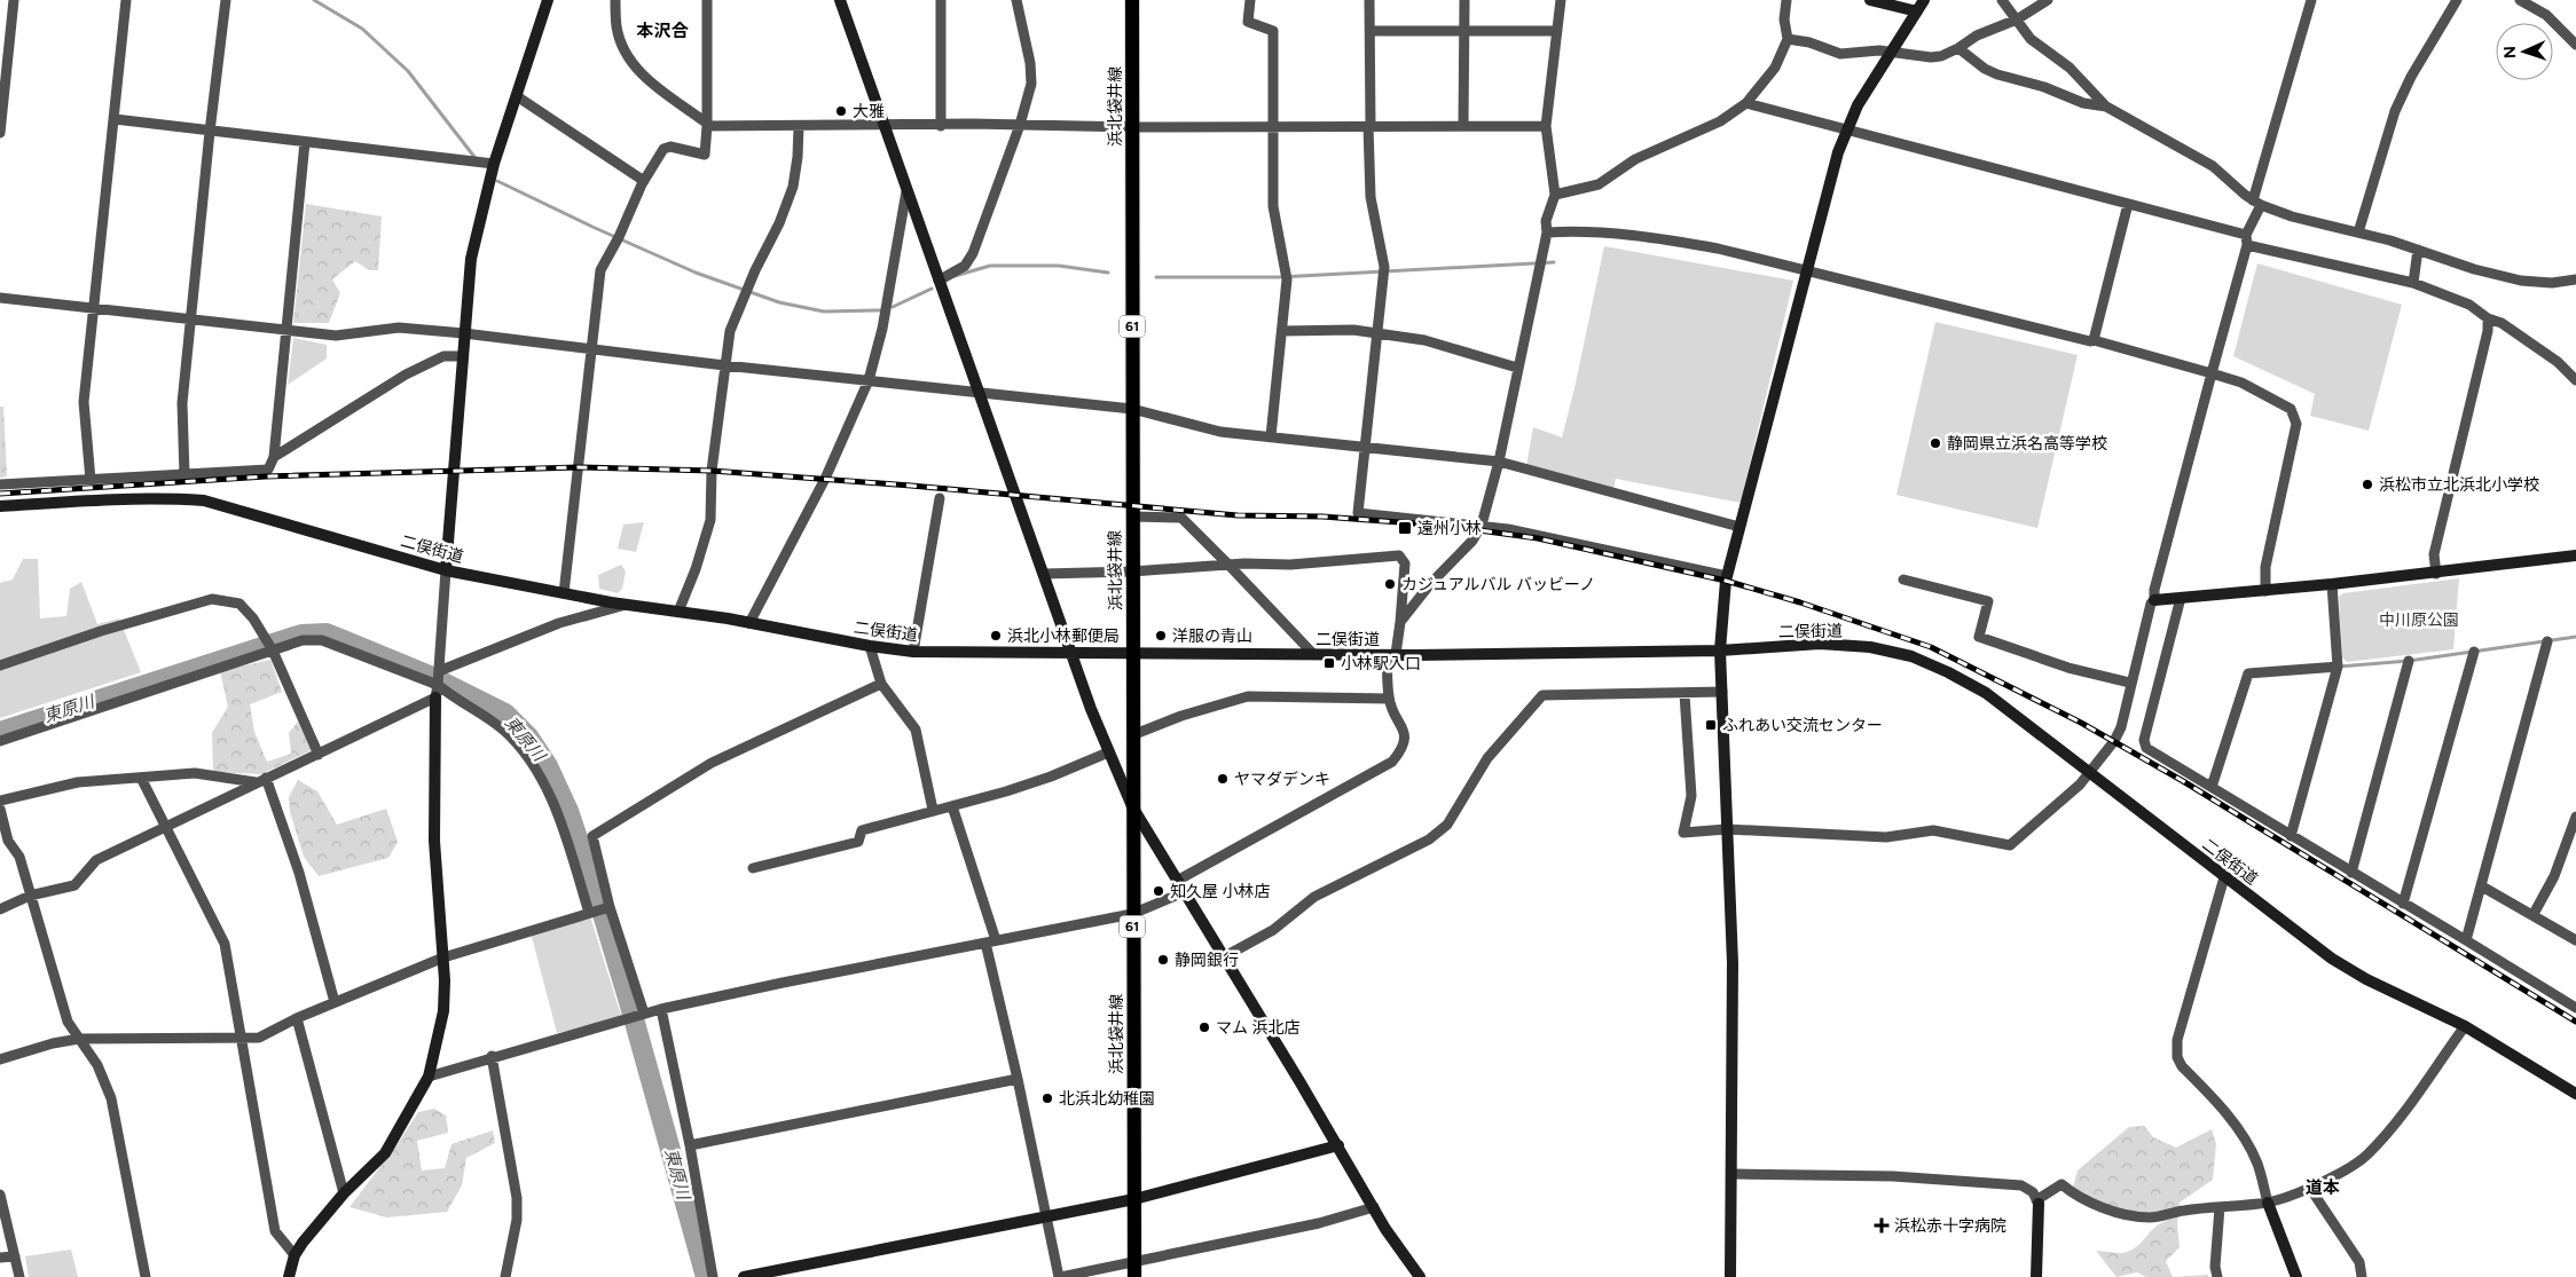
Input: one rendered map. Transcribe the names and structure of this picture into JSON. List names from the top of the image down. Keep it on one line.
{"streets":{"main road":["浜北袋井線","61"],"street":["二俣街道"]},"crossings":[["浜北袋井線","二俣街道"]],"districts":["本沢合","道本"],"water":["東原川"],"parks":["中川原公園"],"places":{"other":["大雅","静岡県立浜名高等学校","浜松市立北浜北小学校","カジュアルバル バッビーノ","浜北小林郵便局","洋服の青山","ヤマダデンキ","知久屋 小林店","静岡銀行","マム 浜北店","北浜北幼稚園"],"transit":["遠州小林","小林駅入口","ふれあい交流センター"],"health":["浜松赤十字病院"]},"north":"left"}
